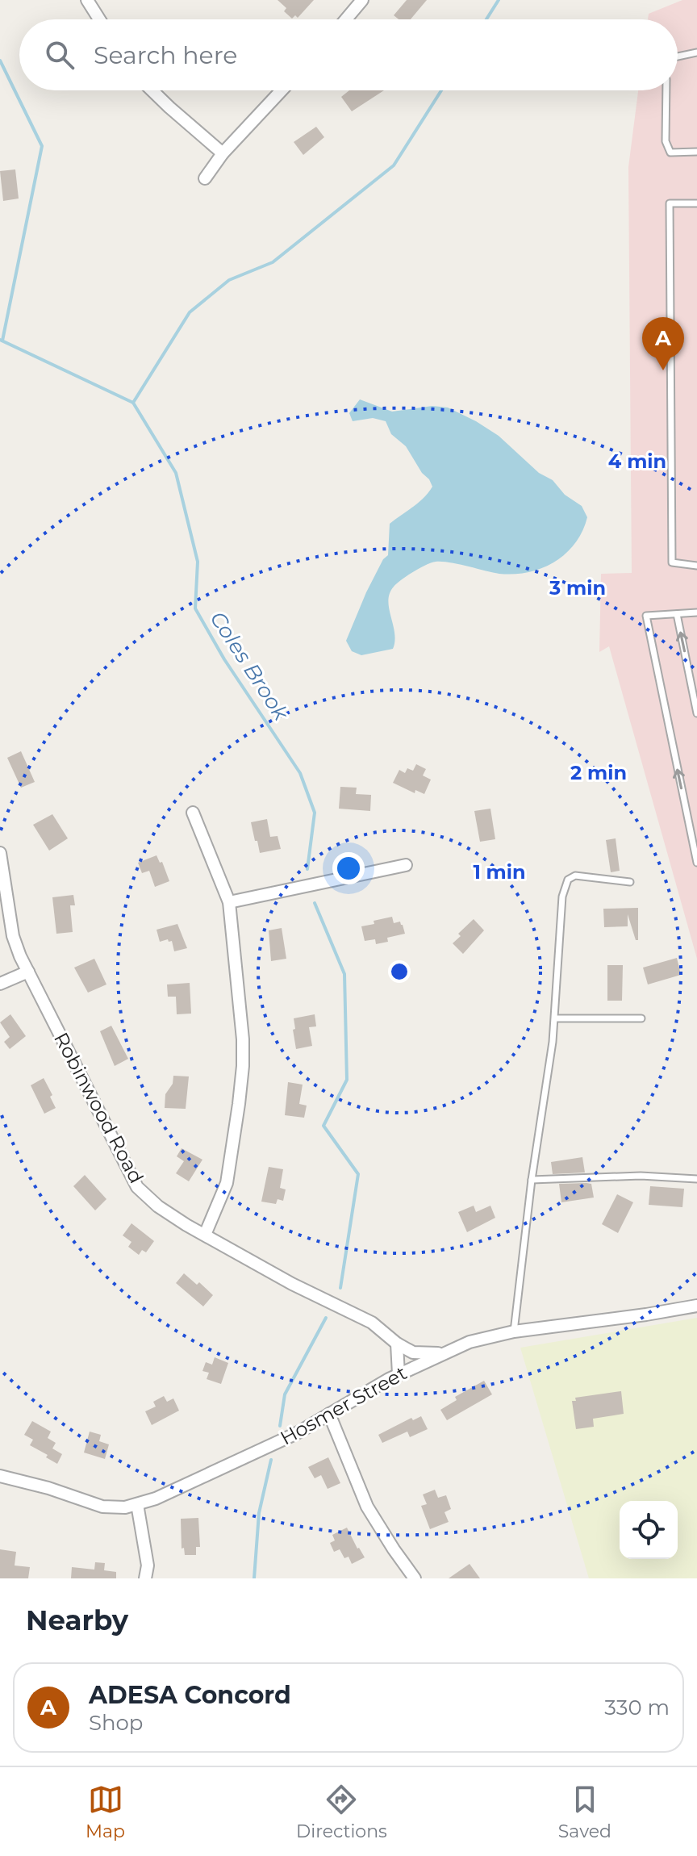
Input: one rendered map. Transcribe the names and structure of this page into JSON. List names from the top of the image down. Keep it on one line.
{"streets":{"street":["Robinwood Road","Hosmer Street"]},"crossings":[["Robinwood Road","Hosmer Street"]],"water":["Coles Brook"],"page":{"search":"Search here","pins":"A","heading":"Nearby","list":[{"mark":"A","name":"ADESA Concord","note":"Shop","value":"330 m"}],"nav":["Map","Directions","Saved"]},"rings":["4 min","3 min","2 min","1 min"]}
